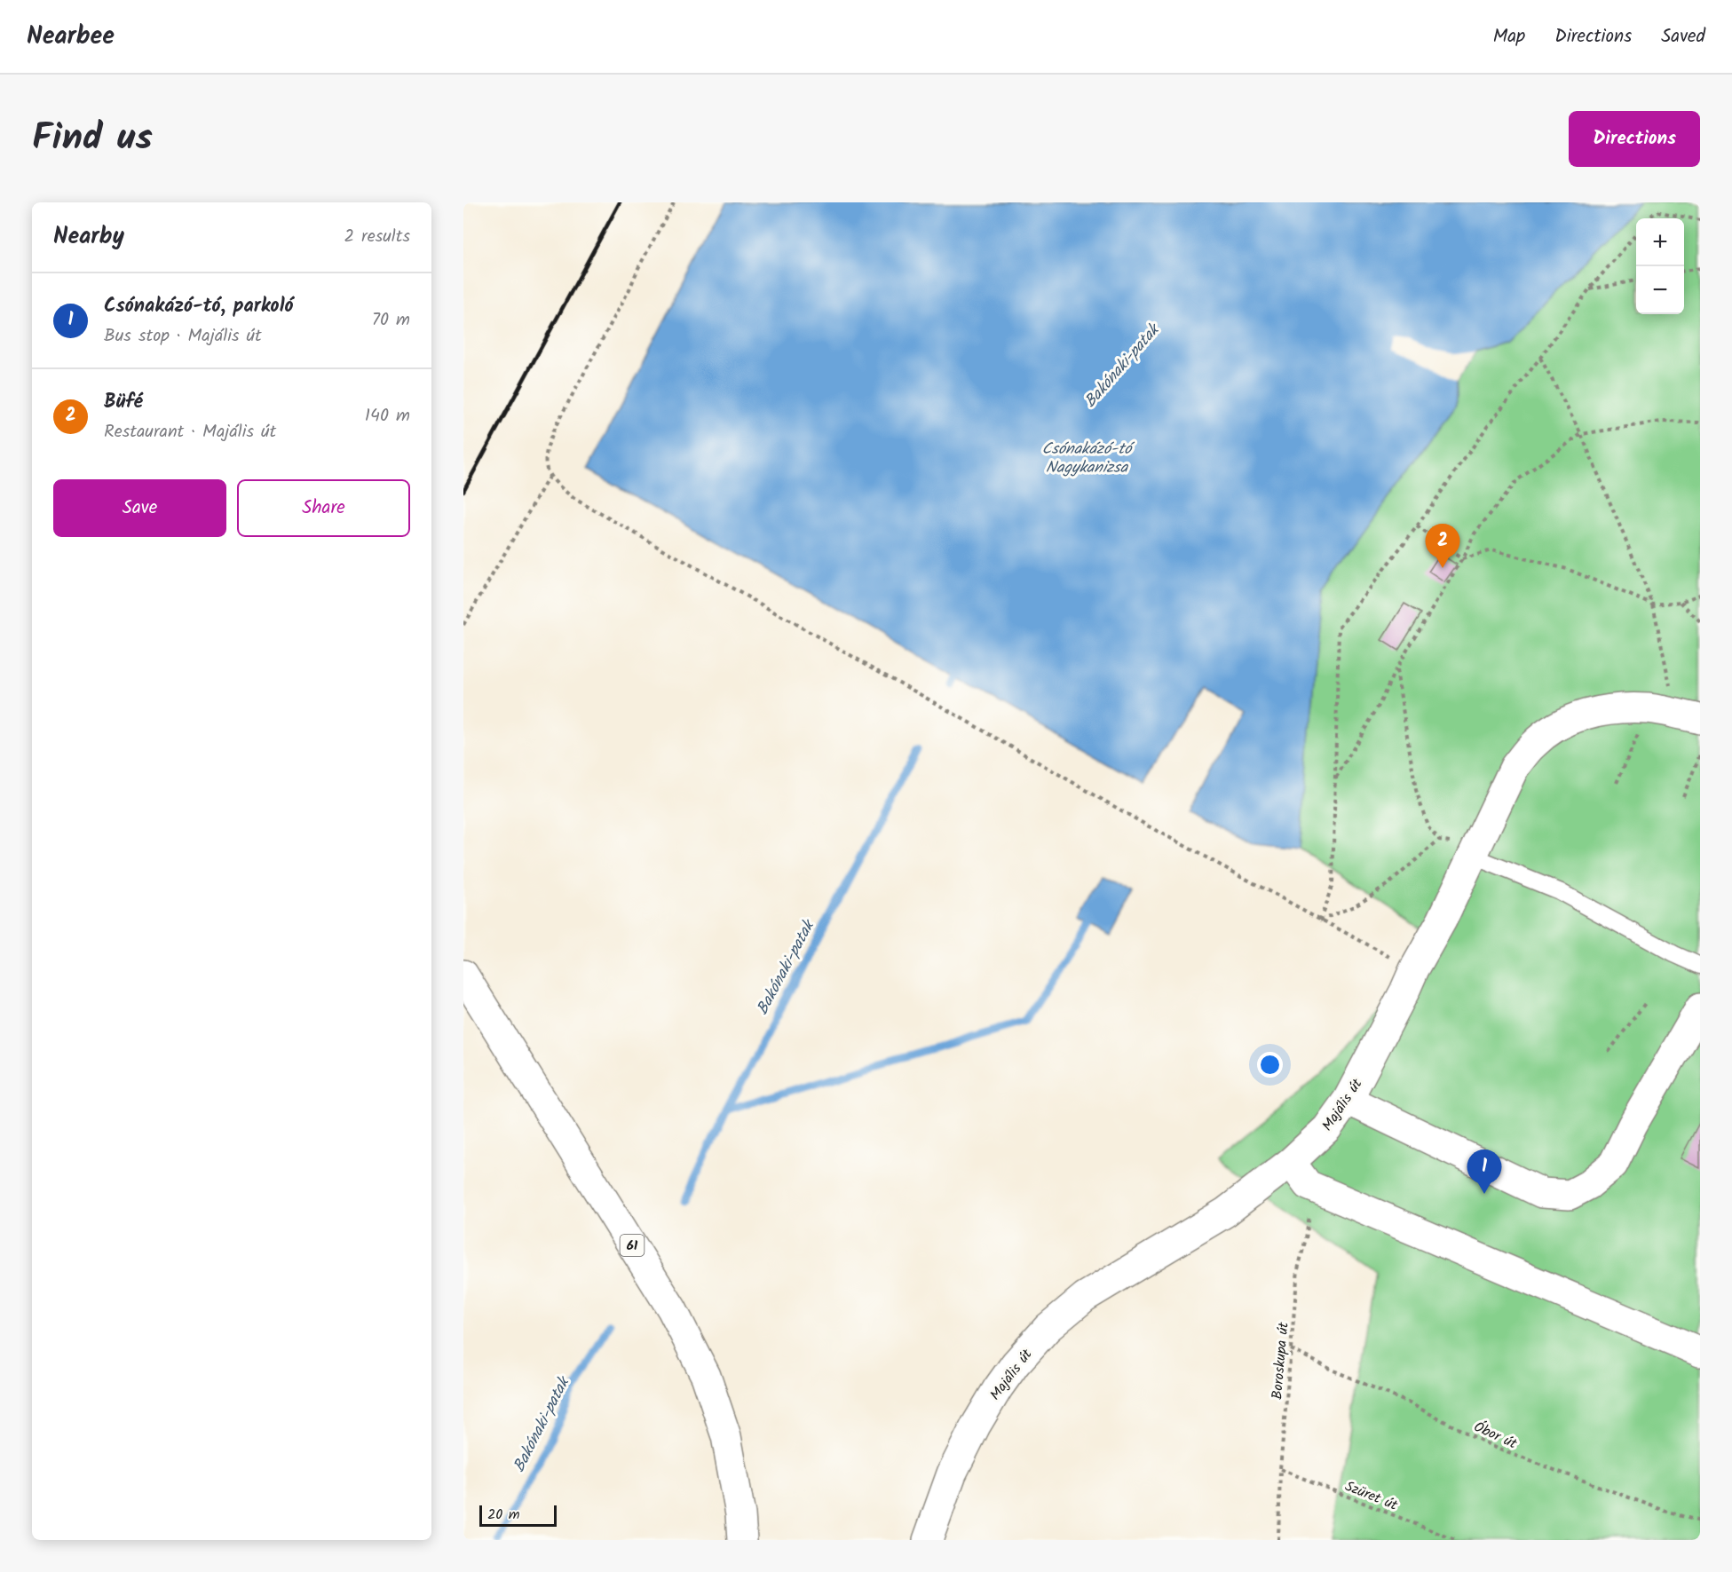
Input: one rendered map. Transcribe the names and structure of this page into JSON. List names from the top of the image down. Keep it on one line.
{"streets":{"street":["Majális út","61"],"path":["Boroskupa út","Óbor út","Szüret út"]},"crossings":[["Boroskupa út","Óbor út"],["Boroskupa út","Szüret út"]],"water":["Bakónaki-patak","Csónakázó-tó Nagykanizsa"],"scale_bar":"20 m","page":{"header":"Nearbee","nav":["Map","Directions","Saved"],"title":"Find us","buttons":["Directions",["Save","Share"]],"heading":["Nearby","2 results"],"map_buttons":["+","−"],"list":[{"mark":"1","name":"Csónakázó-tó, parkoló","note":"Bus stop · Majális út","value":"70 m"},{"mark":"2","name":"Büfé","note":"Restaurant · Majális út","value":"140 m"}],"pins":["2","1"],"scale":"20 m"}}
